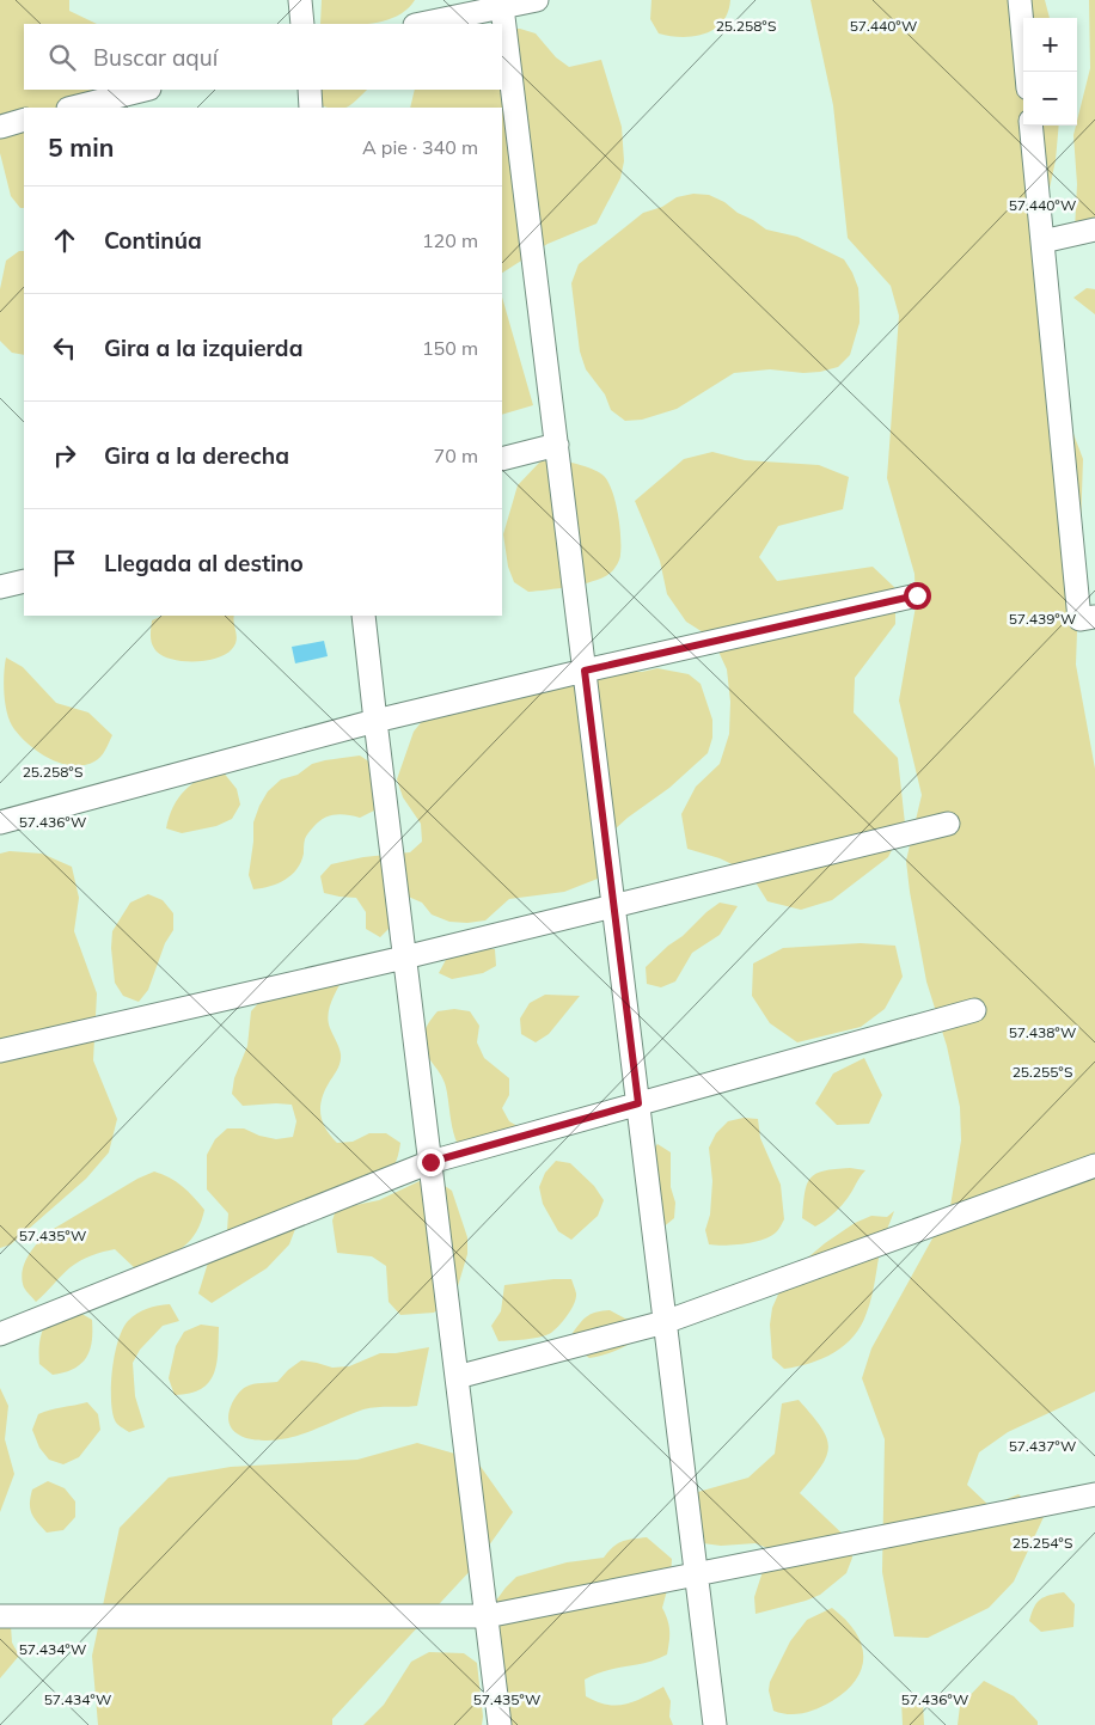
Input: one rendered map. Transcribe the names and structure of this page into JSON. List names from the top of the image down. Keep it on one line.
{"page":{"map_buttons":["+","−"],"search":"Buscar aquí","heading":["5 min","A pie · 340 m"],"list":[["Continúa","120 m"],["Gira a la izquierda","150 m"],["Gira a la derecha","70 m"],"Llegada al destino"]},"coordinates":["57.440°W","25.258°S","57.439°W","57.436°W","57.438°W","25.255°S","57.435°W","57.437°W","25.254°S","57.434°W"]}
